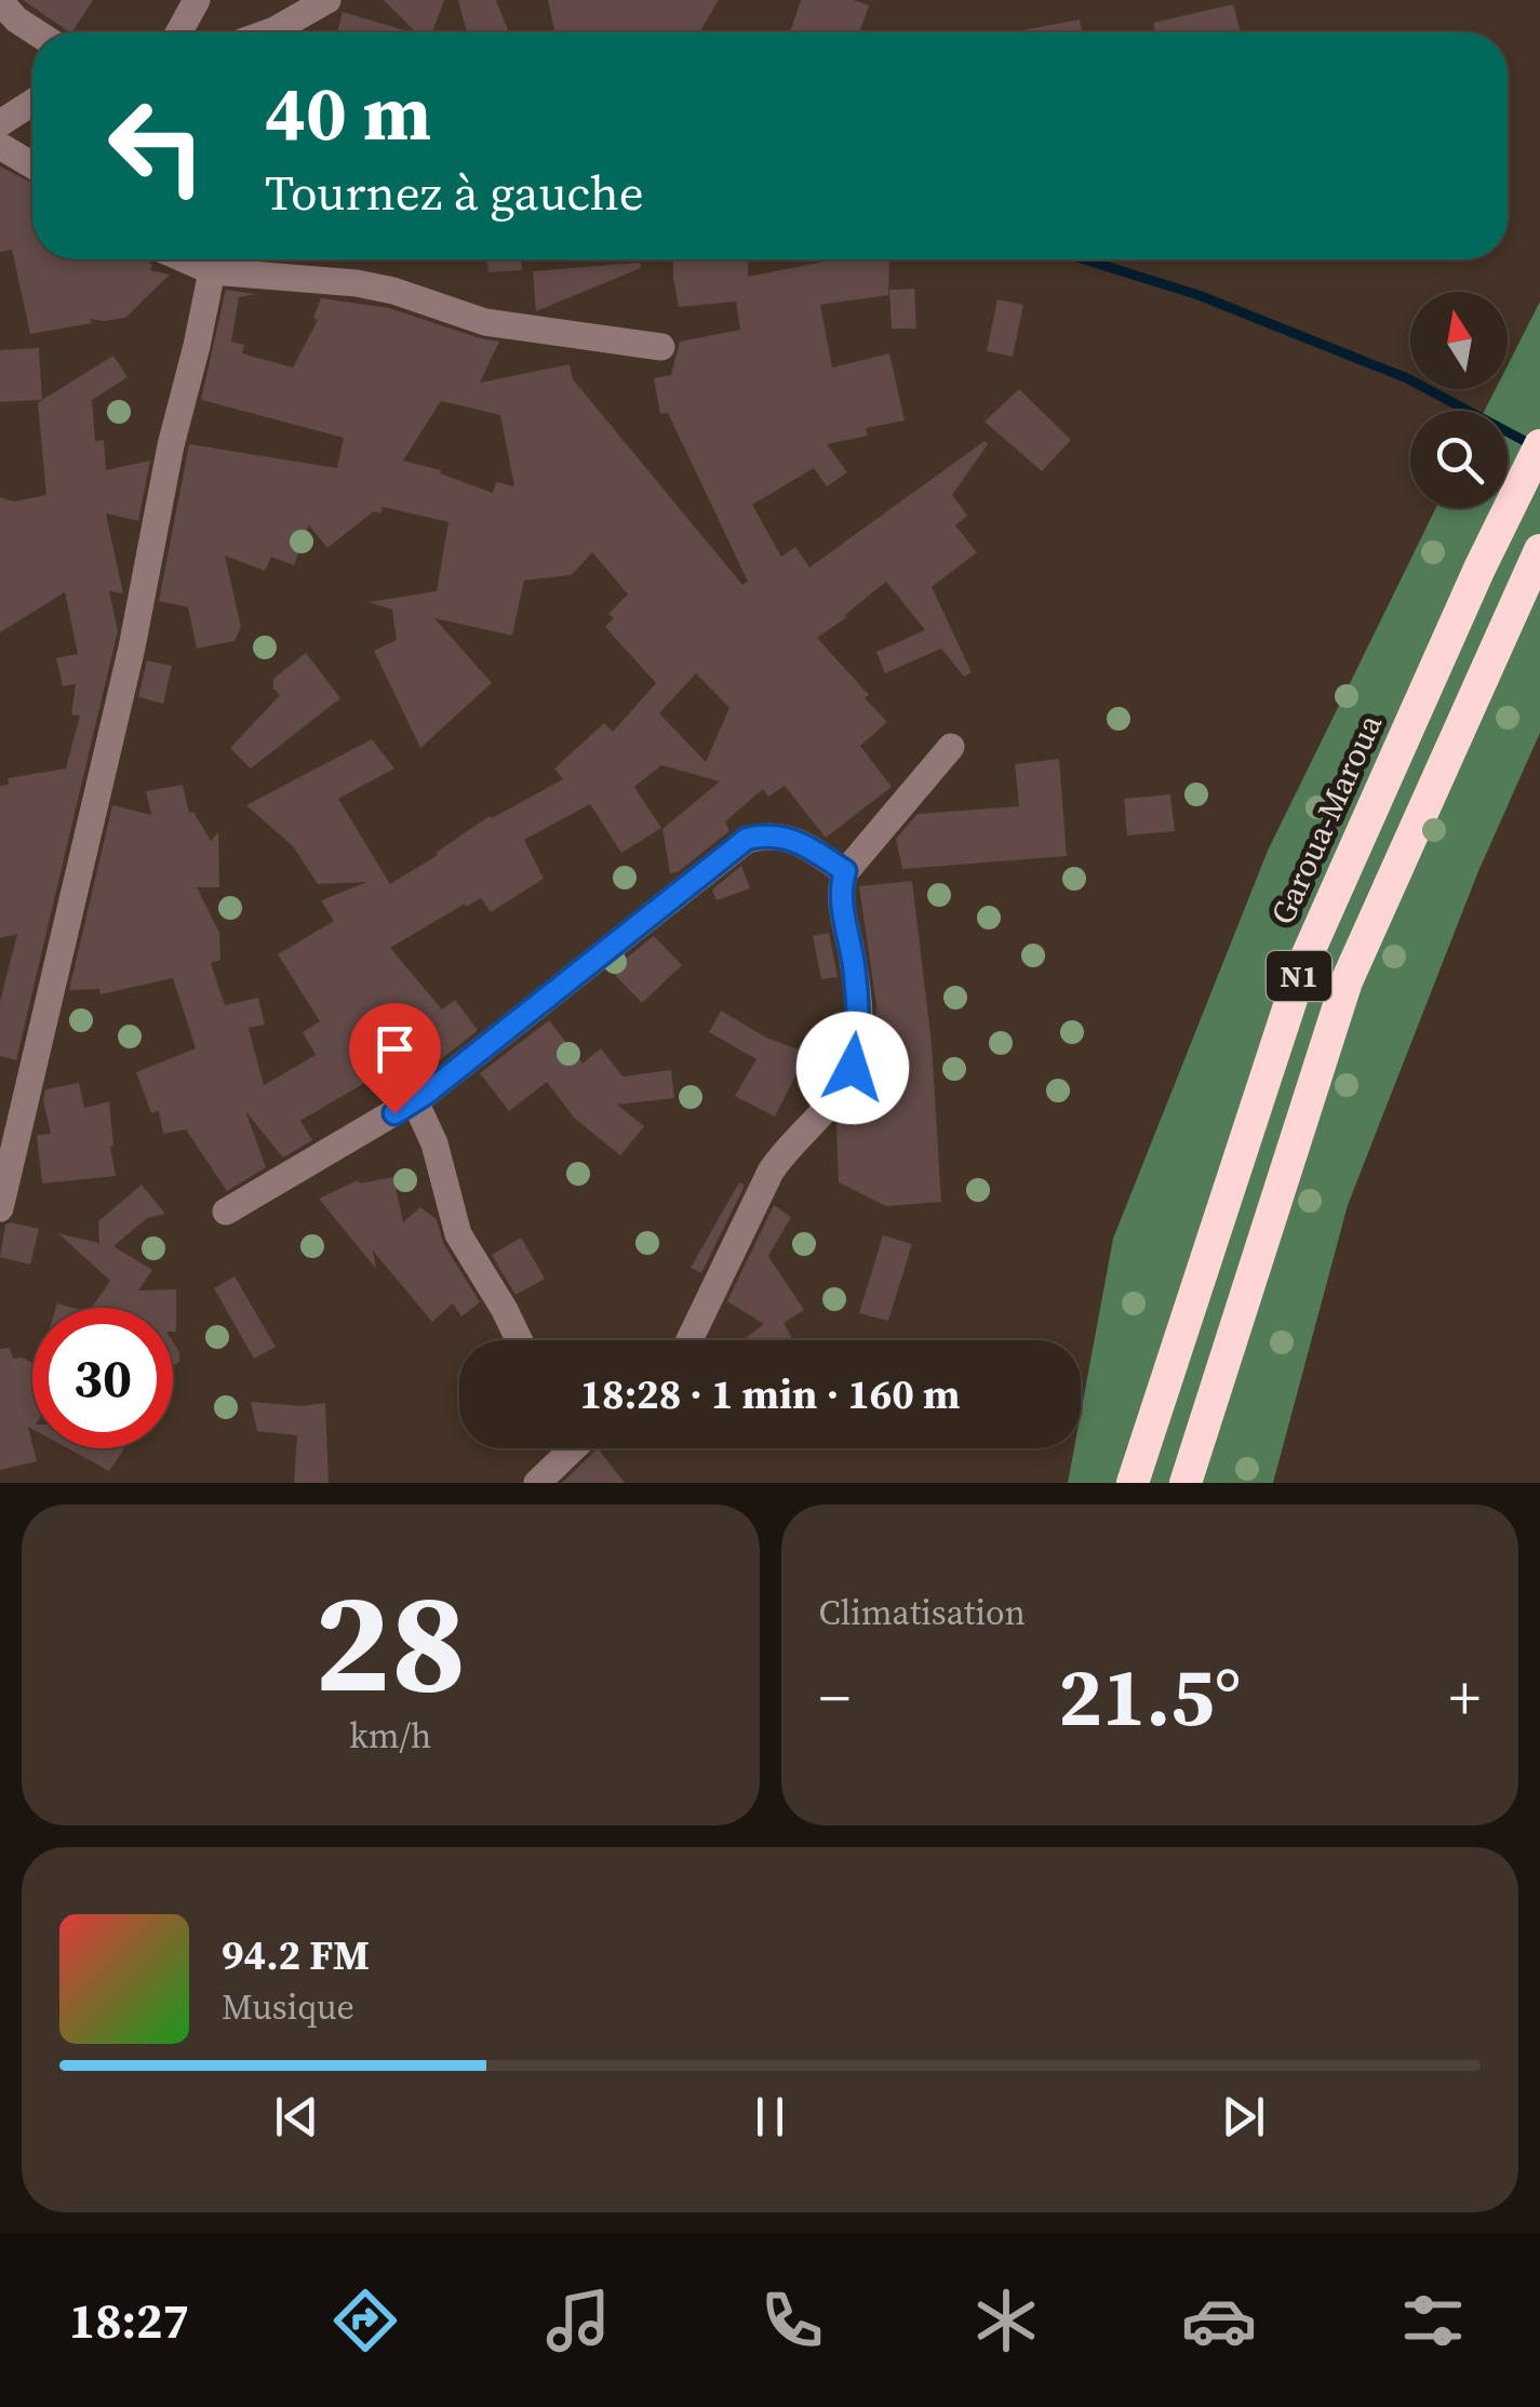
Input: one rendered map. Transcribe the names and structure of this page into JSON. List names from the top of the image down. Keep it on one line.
{"streets":{"highway":["Garoua-Maroua","N1"]},"north":"top","page":{"turn":["40 m","Tournez à gauche"],"limit":"30","trip":"18:28 · 1 min · 160 m","tile":[["28","km/h"],"Climatisation"],"heat":["−","21.5°","+"],"song":["94.2 FM","Musique"],"tabs":"18:27"}}
